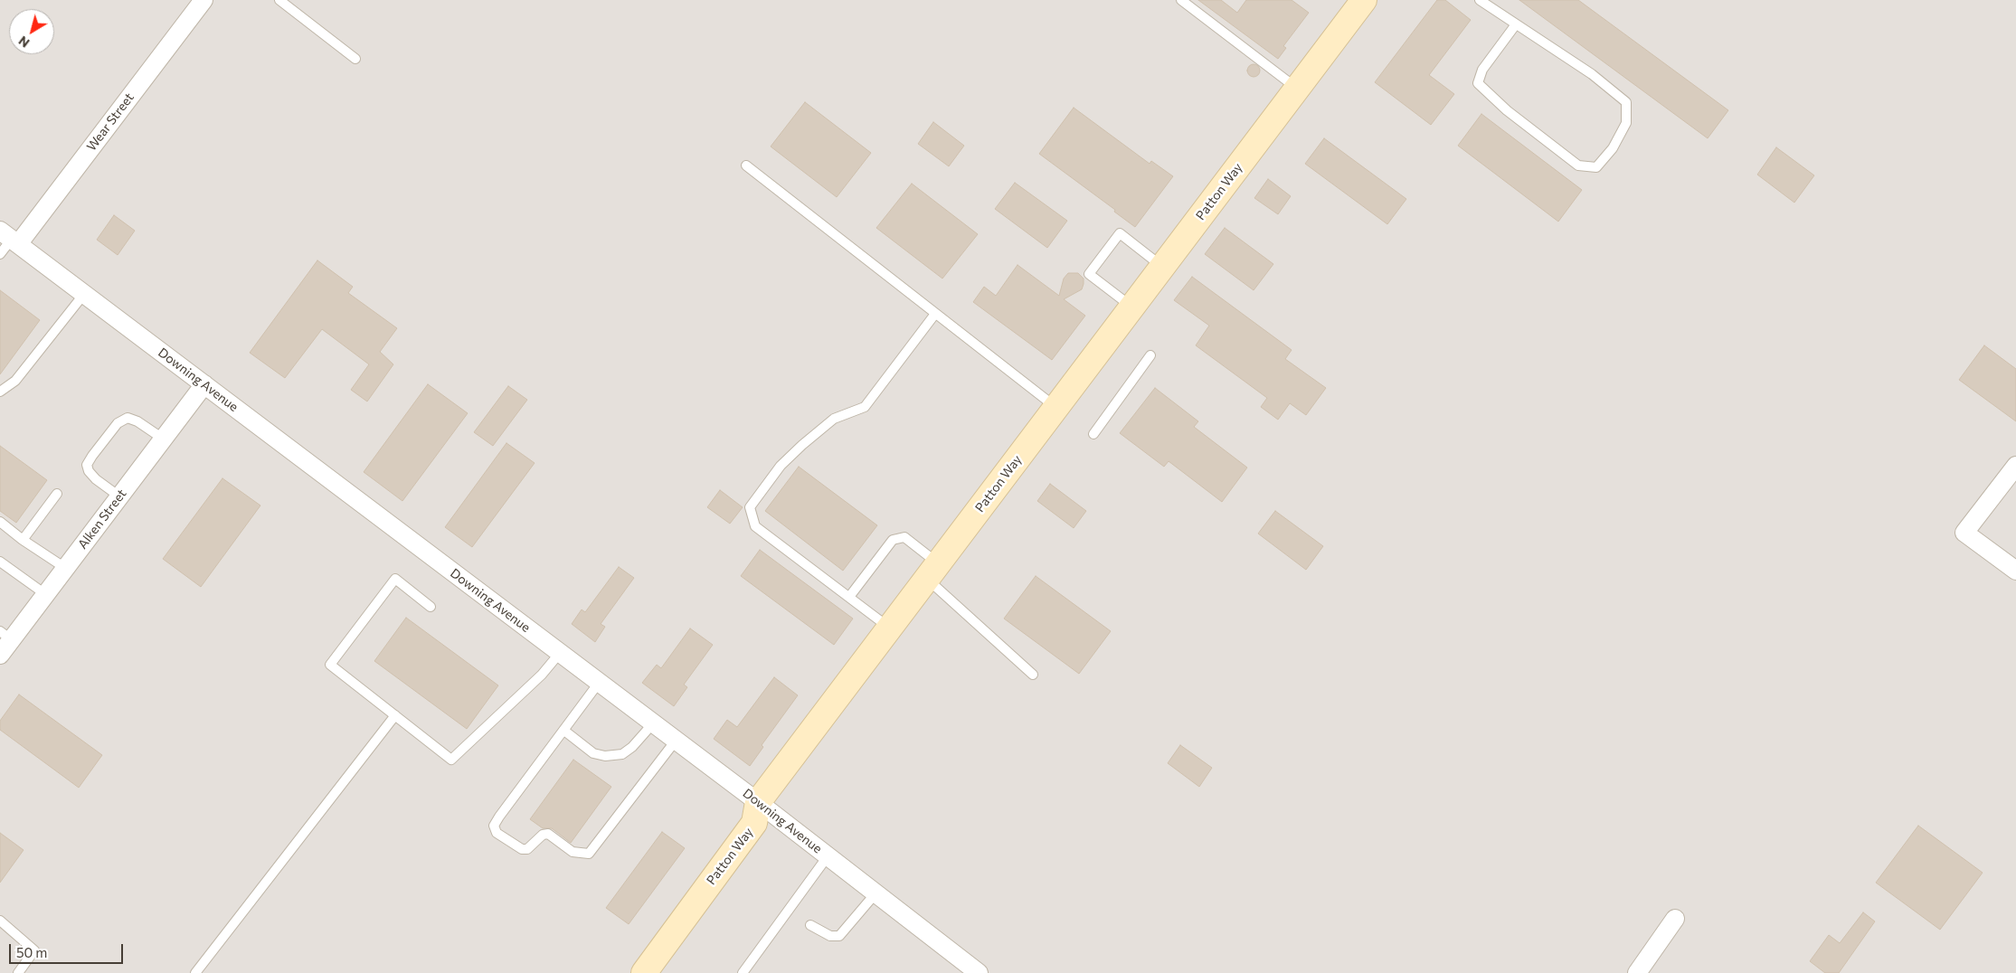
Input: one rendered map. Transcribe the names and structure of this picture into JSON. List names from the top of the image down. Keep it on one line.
{"streets":{"street":["Wear Street","Patton Way","Downing Avenue","Alken Street"]},"crossings":[["Wear Street","Downing Avenue"],["Patton Way","Downing Avenue"],["Downing Avenue","Alken Street"]],"scale_bar":"50 m","north":"bottom left"}
